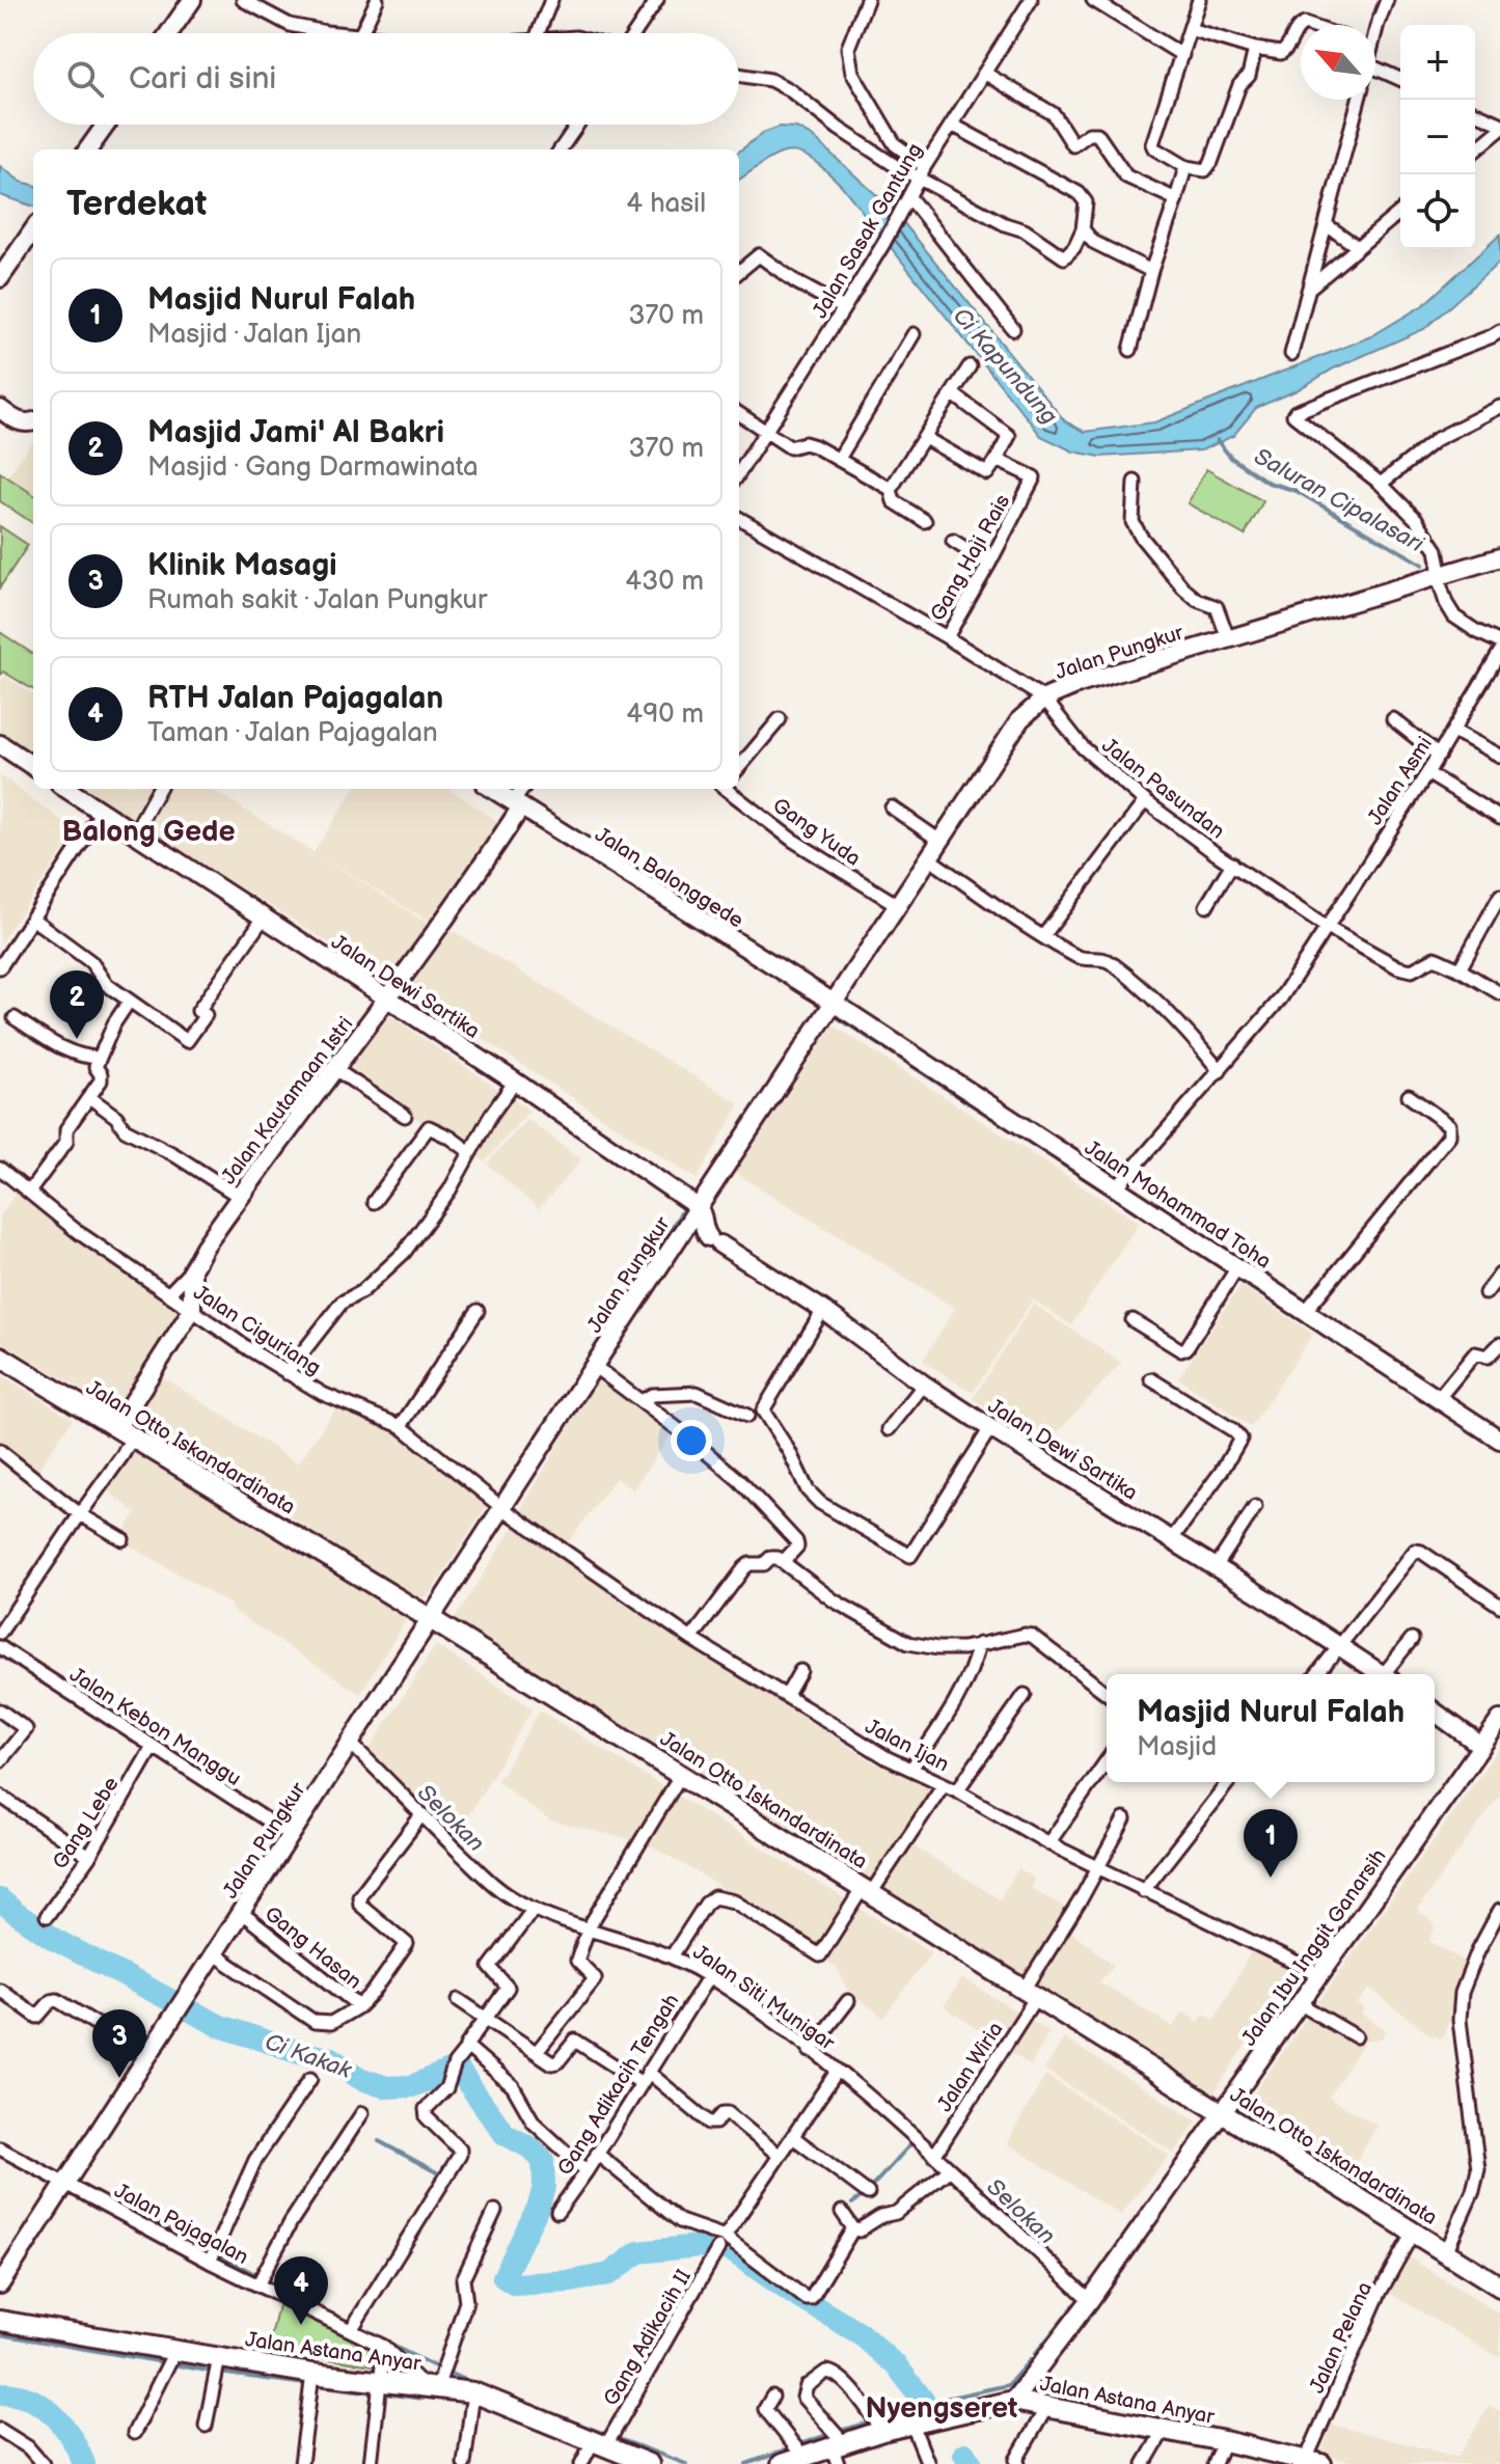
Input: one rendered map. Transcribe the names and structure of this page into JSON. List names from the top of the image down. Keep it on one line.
{"streets":{"main road":["Jalan Pungkur","Jalan Balonggede","Jalan Dewi Sartika","Jalan Kautamaan Istri","Jalan Mohammad Toha","Jalan Otto Iskandardinata","Jalan Ibu Inggit Ganarsih","Jalan Astana Anyar"],"street":["Jalan Sasak Gantung","Gang Haji Rais","Jalan Asmi","Jalan Pasundan","Gang Yuda","Jalan Ciguriang","Jalan Kebon Manggu","Jalan Ijan","Gang Lebe","Gang Hasan","Jalan Siti Munigar","Jalan Wiria","Gang Adikacih Tengah","Jalan Pajagalan","Gang Adikacih II","Jalan Pelana"]},"crossings":[["Gang Haji Rais","Jalan Pasundan"],["Jalan Pungkur","Jalan Pasundan"],["Jalan Pungkur","Gang Yuda"],["Jalan Pungkur","Jalan Balonggede"],["Jalan Pungkur","Jalan Dewi Sartika"],["Jalan Pungkur","Jalan Mohammad Toha"],["Jalan Pungkur","Jalan Ciguriang"],["Jalan Pungkur","Jalan Otto Iskandardinata"],["Jalan Pungkur","Jalan Kebon Manggu"],["Jalan Pungkur","Jalan Ijan"],["Jalan Pungkur","Gang Hasan"],["Jalan Pungkur","Jalan Siti Munigar"],["Jalan Pungkur","Jalan Pajagalan"],["Jalan Asmi","Jalan Pasundan"],["Jalan Asmi","Jalan Mohammad Toha"],["Jalan Balonggede","Jalan Kautamaan Istri"],["Jalan Balonggede","Jalan Mohammad Toha"],["Jalan Dewi Sartika","Jalan Kautamaan Istri"],["Jalan Ciguriang","Jalan Ijan"],["Jalan Otto Iskandardinata","Jalan Ibu Inggit Ganarsih"],["Jalan Otto Iskandardinata","Jalan Wiria"],["Jalan Otto Iskandardinata","Jalan Pelana"],["Jalan Kebon Manggu","Gang Lebe"],["Jalan Ijan","Jalan Ibu Inggit Ganarsih"],["Jalan Ijan","Jalan Wiria"],["Gang Hasan","Jalan Siti Munigar"],["Jalan Ibu Inggit Ganarsih","Jalan Siti Munigar"],["Jalan Ibu Inggit Ganarsih","Jalan Astana Anyar"],["Jalan Siti Munigar","Jalan Wiria"],["Jalan Siti Munigar","Gang Adikacih Tengah"],["Jalan Siti Munigar","Gang Adikacih II"],["Jalan Pajagalan","Jalan Astana Anyar"],["Gang Adikacih II","Jalan Astana Anyar"],["Jalan Pelana","Jalan Astana Anyar"]],"districts":["Balong Gede","Nyengseret"],"water":["Ci Kapundung","Saluran Cipalasari","Selokan","Ci Kakak"],"north":"top left","page":{"map_buttons":["+","−"],"search":"Cari di sini","heading":["Terdekat","4 hasil"],"list":[{"mark":"1","name":"Masjid Nurul Falah","note":"Masjid · Jalan Ijan","value":"370 m"},{"mark":"2","name":"Masjid Jami' Al Bakri","note":"Masjid · Gang Darmawinata","value":"370 m"},{"mark":"3","name":"Klinik Masagi","note":"Rumah sakit · Jalan Pungkur","value":"430 m"},{"mark":"4","name":"RTH Jalan Pajagalan","note":"Taman · Jalan Pajagalan","value":"490 m"}],"pins":["2","1","3","4"],"popup":["Masjid Nurul Falah","Masjid"]}}
